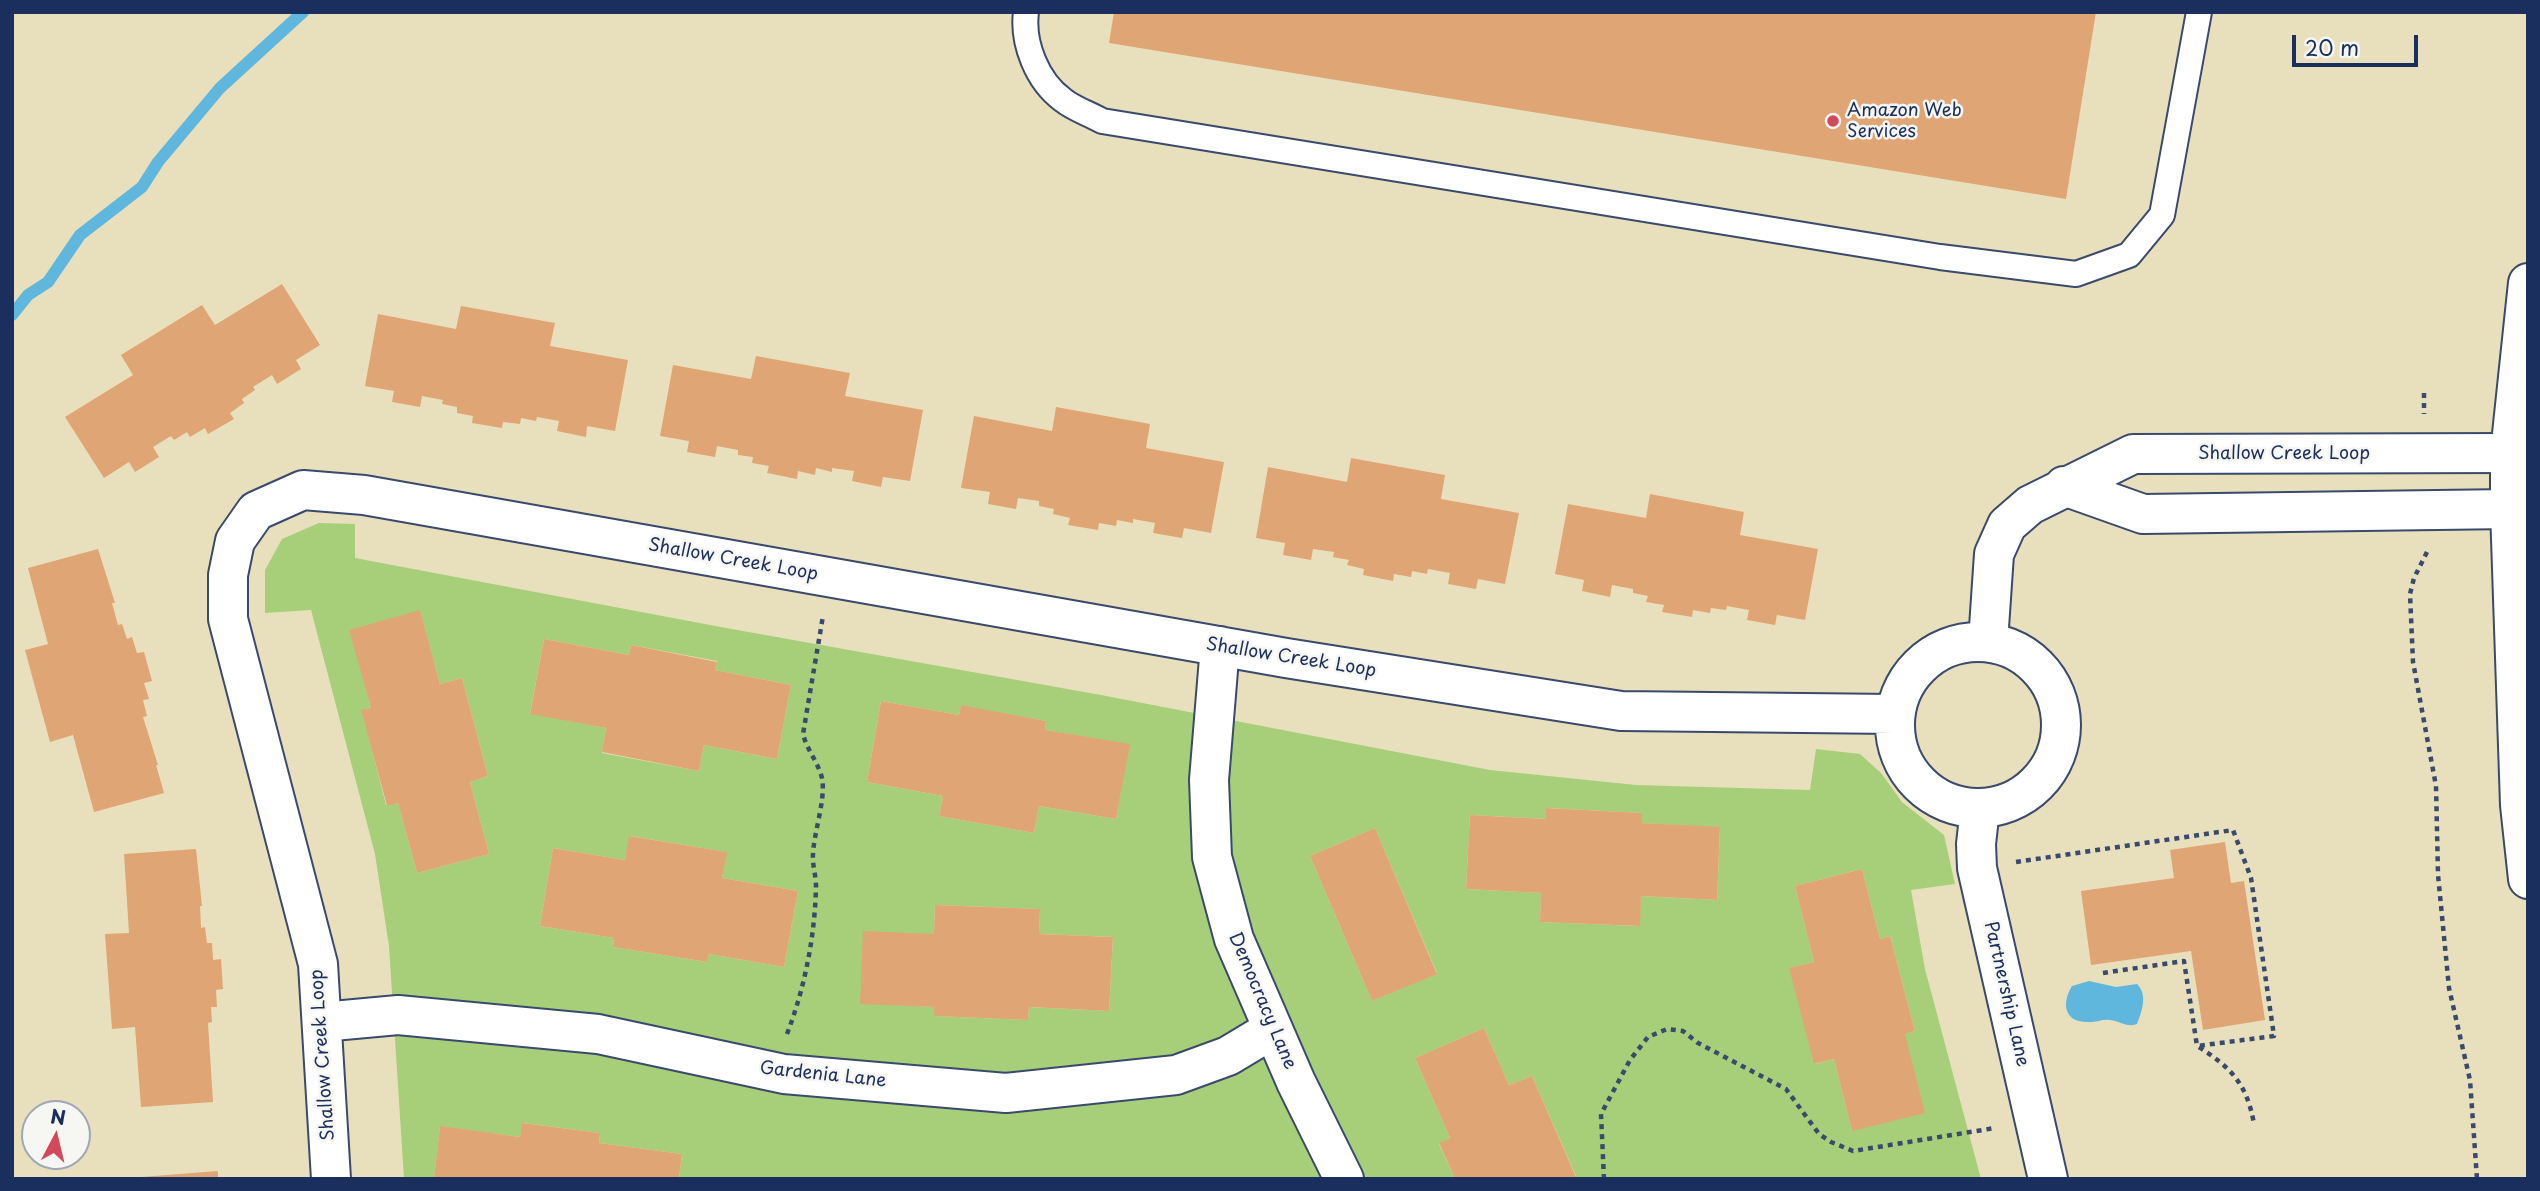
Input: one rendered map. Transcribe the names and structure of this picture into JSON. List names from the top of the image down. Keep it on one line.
{"streets":{"street":["Shallow Creek Loop","Partnership Lane","Democracy Lane","Gardenia Lane"]},"crossings":[["Shallow Creek Loop","Partnership Lane"],["Shallow Creek Loop","Democracy Lane"],["Shallow Creek Loop","Gardenia Lane"],["Democracy Lane","Gardenia Lane"]],"places":["Amazon Web Services"],"scale_bar":"20 m","north":"top"}
